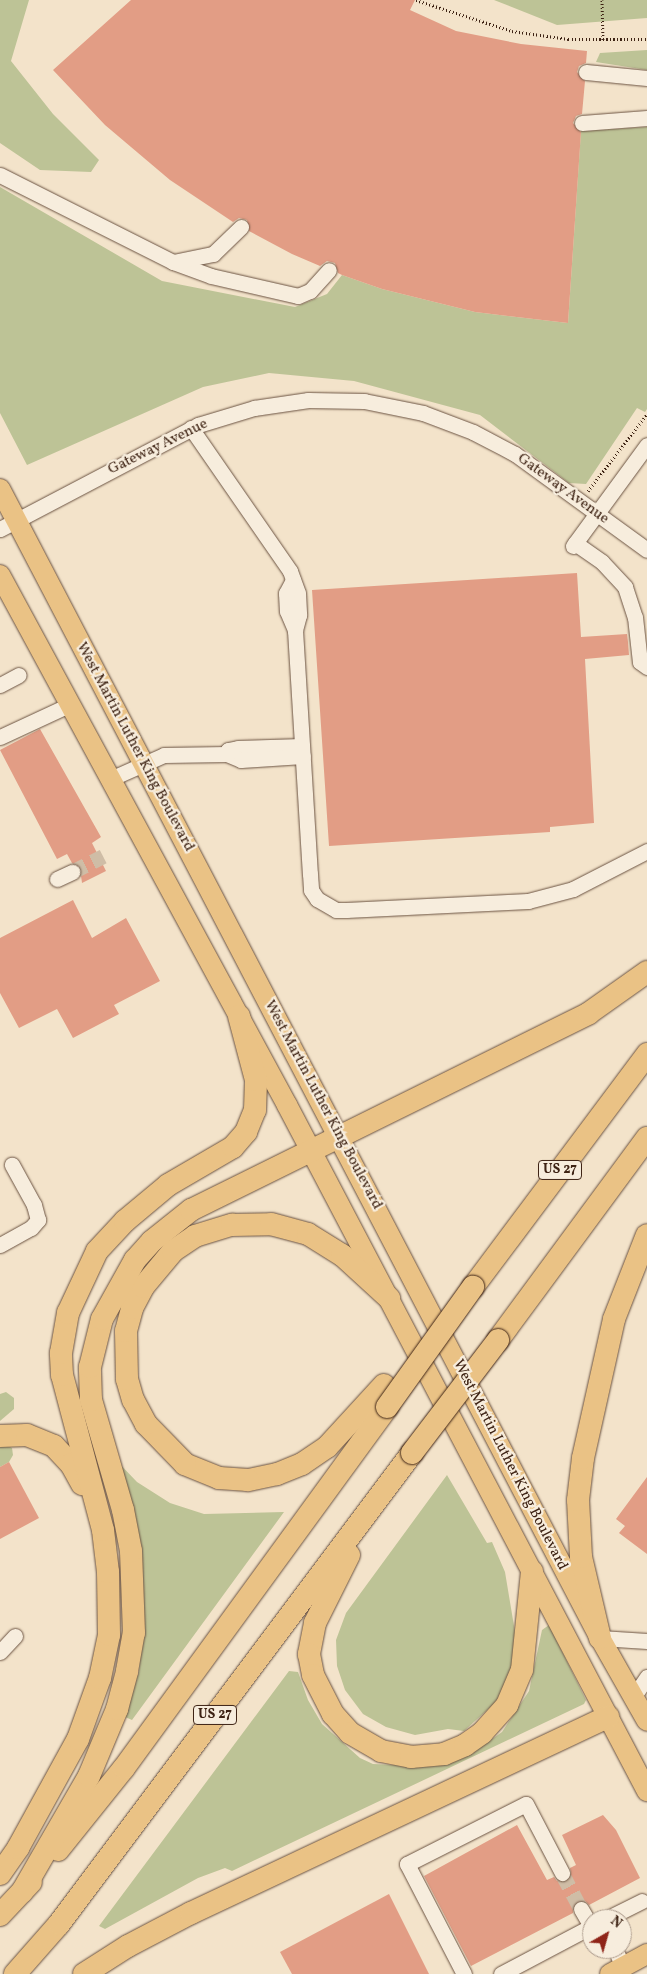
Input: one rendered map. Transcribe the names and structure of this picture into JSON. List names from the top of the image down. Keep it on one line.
{"streets":{"highway":["US 27"],"main road":["West Martin Luther King Boulevard"],"street":["Gateway Avenue"]},"crossings":[["Gateway Avenue","West Martin Luther King Boulevard"]],"north":"top right"}
